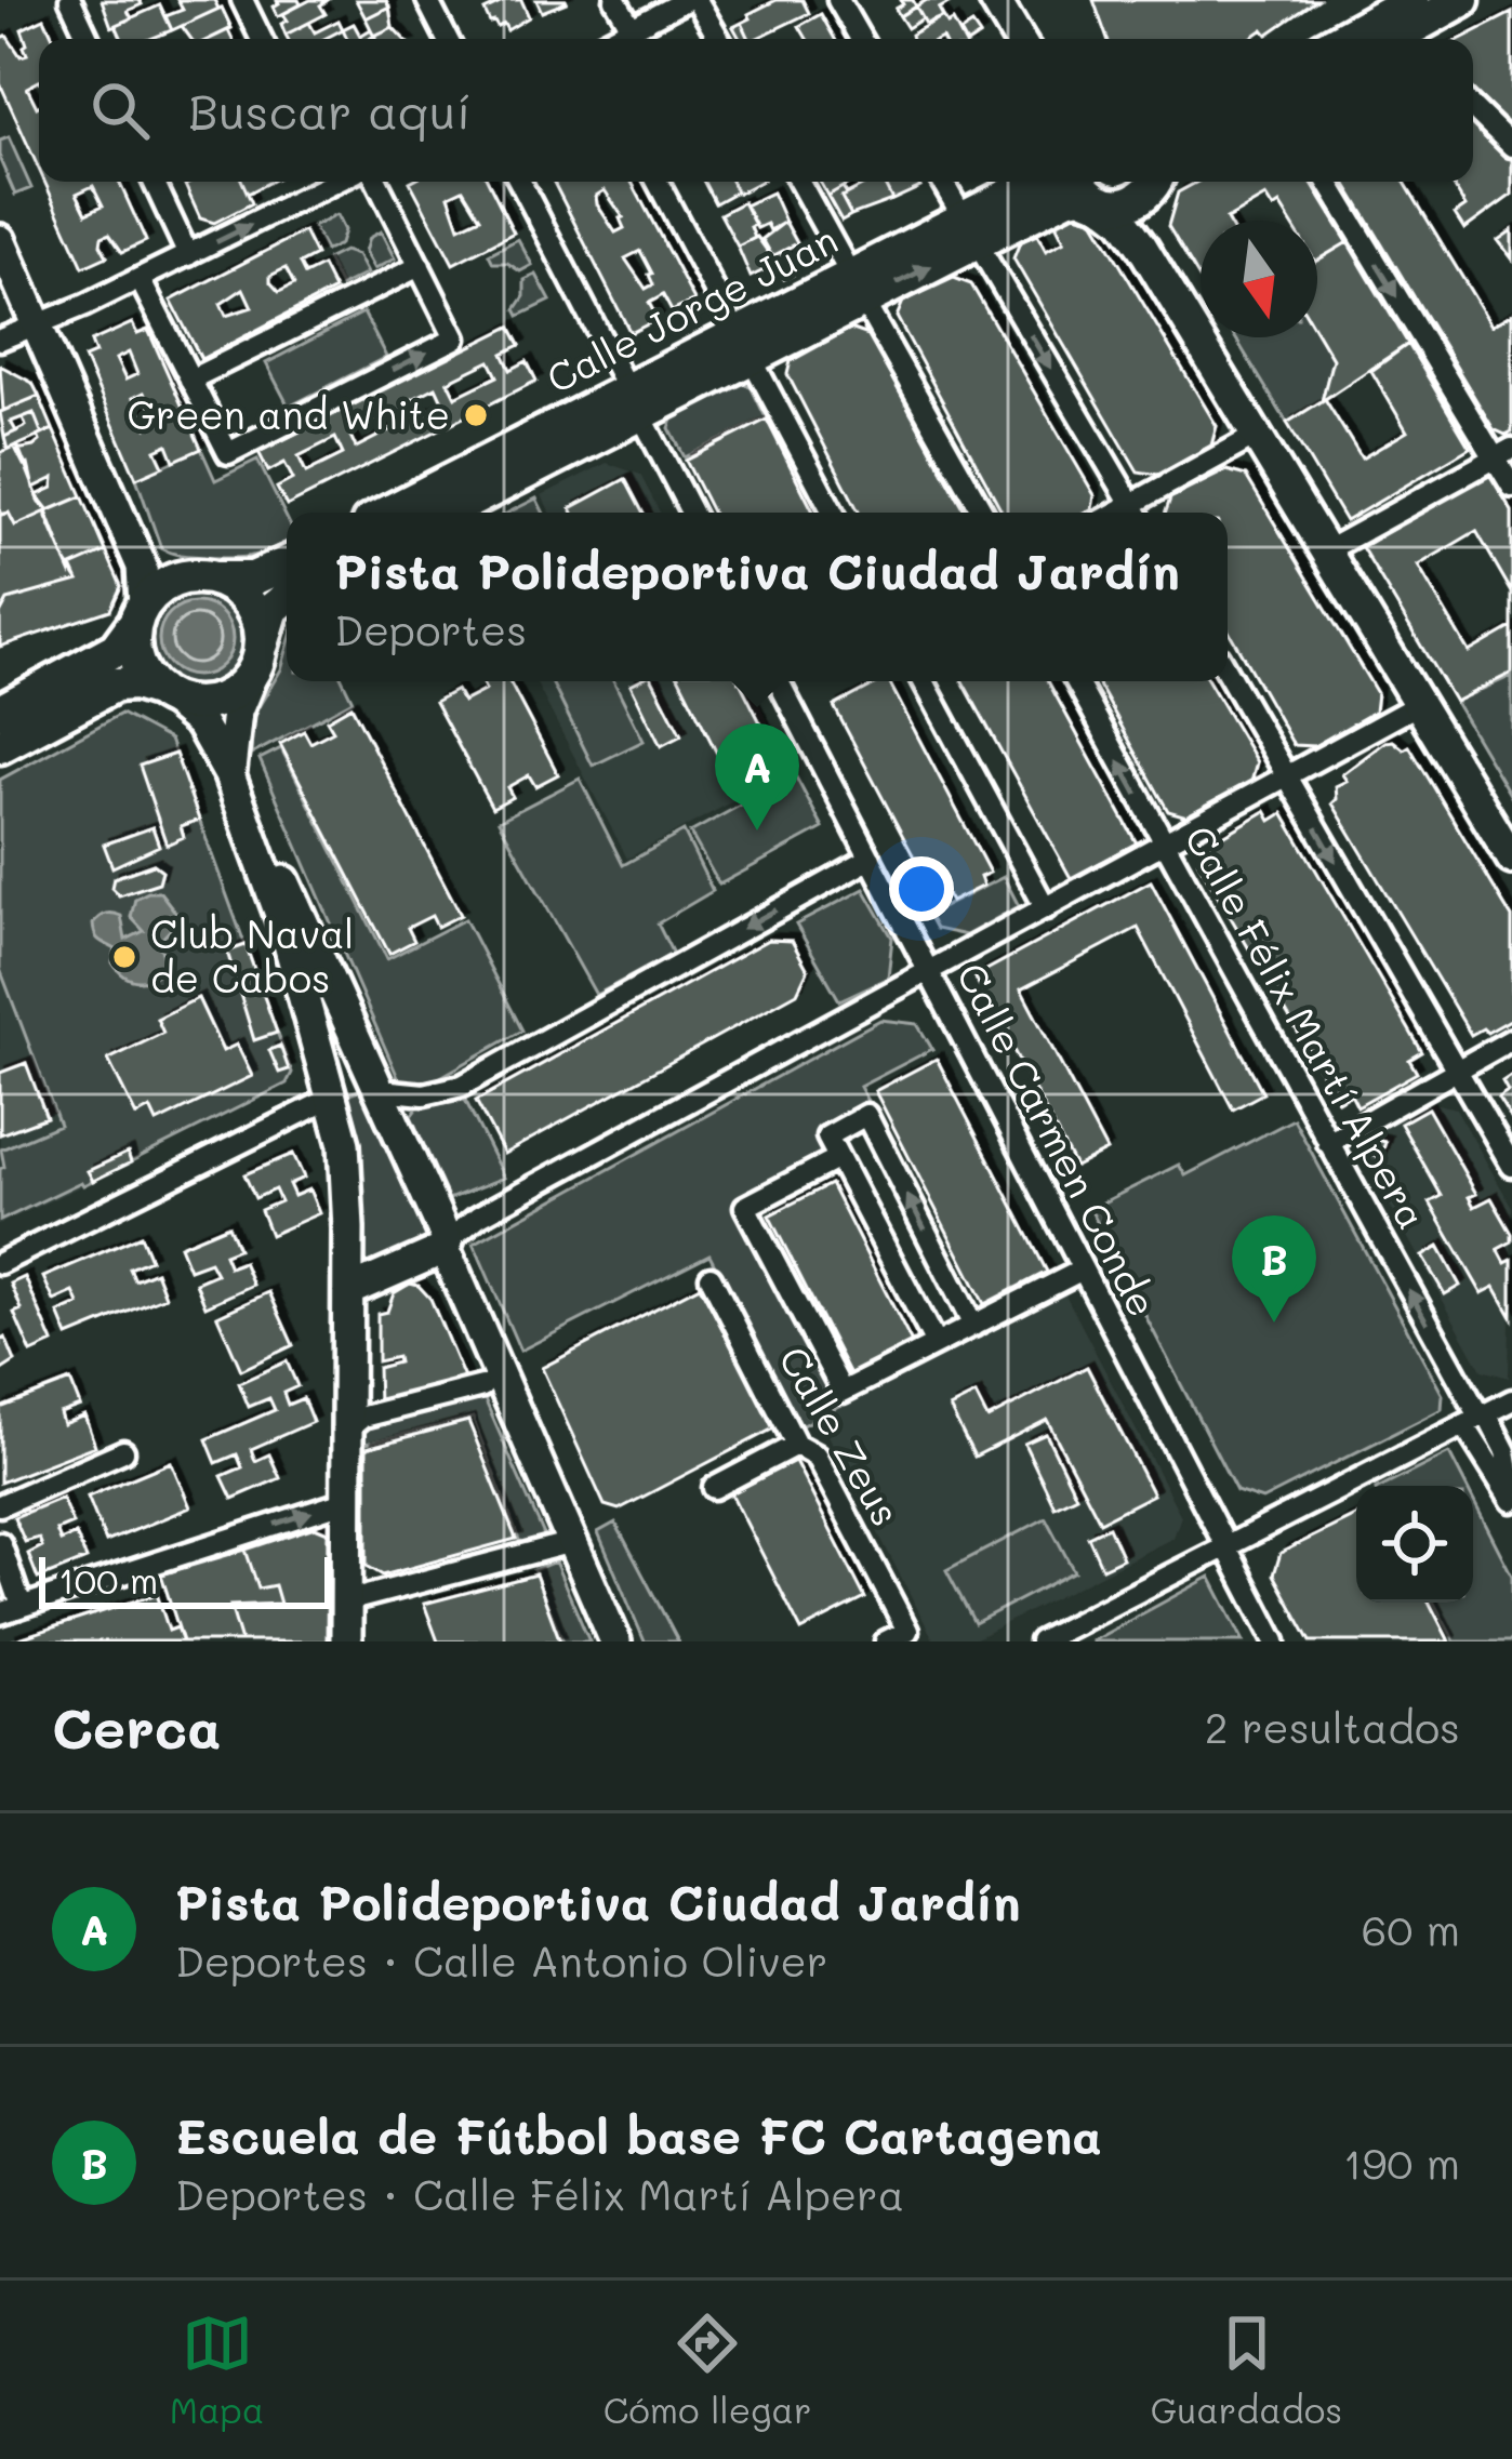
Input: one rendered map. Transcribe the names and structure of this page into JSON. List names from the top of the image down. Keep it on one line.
{"streets":{"main road":["Calle Jorge Juan"],"street":["Calle Félix Martí Alpera","Calle Carmen Conde","Calle Zeus"]},"places":["Green and White","Club Naval de Cabos"],"scale_bar":"100 m","north":"bottom","page":{"search":"Buscar aquí","popup":["Pista Polideportiva Ciudad Jardín","Deportes"],"pins":["A","B"],"scale":"100 m","heading":["Cerca","2 resultados"],"list":[{"mark":"A","name":"Pista Polideportiva Ciudad Jardín","note":"Deportes · Calle Antonio Oliver","value":"60 m"},{"mark":"B","name":"Escuela de Fútbol base FC Cartagena","note":"Deportes · Calle Félix Martí Alpera","value":"190 m"}],"nav":["Mapa","Cómo llegar","Guardados"]}}
